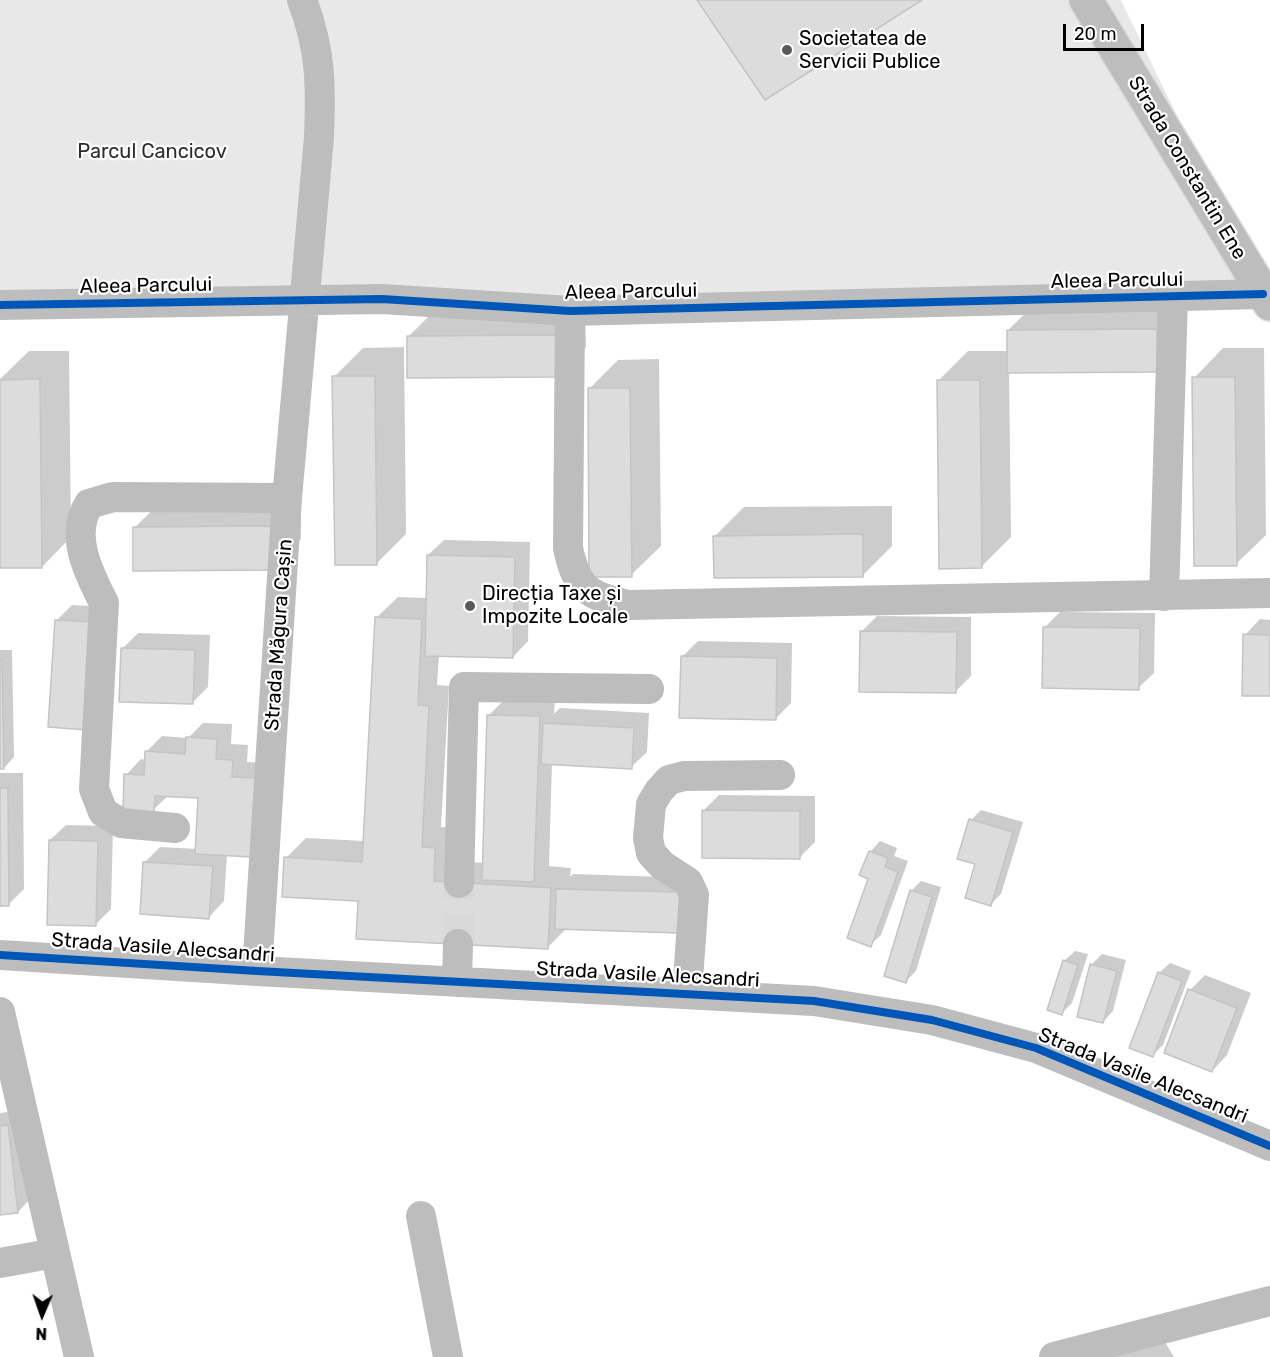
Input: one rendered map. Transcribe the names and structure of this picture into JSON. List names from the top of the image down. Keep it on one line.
{"streets":{"main road":["Strada Constantin Ene"],"street":["Aleea Parcului","Strada Măgura Cașin","Strada Vasile Alecsandri"]},"crossings":[["Strada Constantin Ene","Aleea Parcului"],["Aleea Parcului","Strada Măgura Cașin"],["Strada Măgura Cașin","Strada Vasile Alecsandri"]],"parks":["Parcul Cancicov"],"places":["Societatea de Servicii Publice","Direcția Taxe și Impozite Locale"],"scale_bar":"20 m","north":"bottom"}
